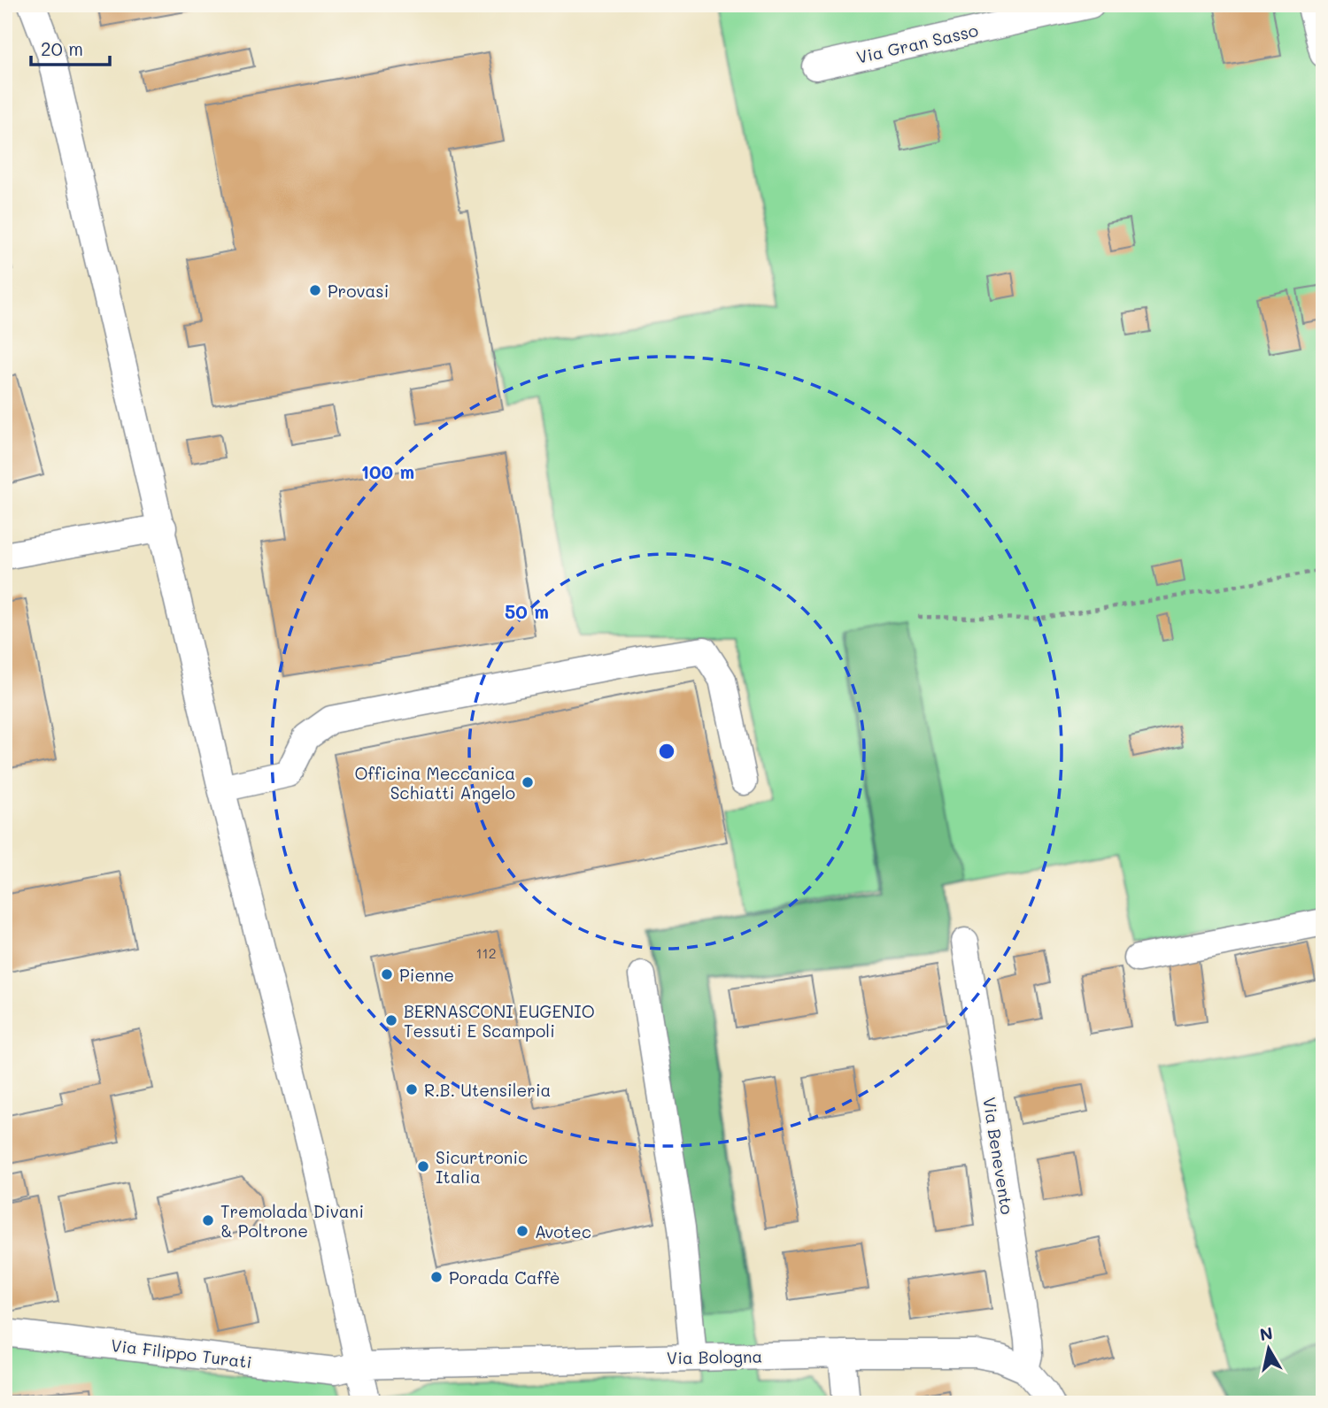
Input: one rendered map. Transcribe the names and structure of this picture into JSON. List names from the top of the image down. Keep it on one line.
{"streets":{"street":["Via Gran Sasso","Via Benevento","Via Filippo Turati","Via Bologna"]},"crossings":[["Via Benevento","Via Bologna"],["Via Filippo Turati","Via Bologna"]],"places":["Provasi","Officina Meccanica Schiatti Angelo","Pienne","BERNASCONI EUGENIO Tessuti E Scampoli","R.B. Utensileria","Sicurtronic Italia","Tremolada Divani & Poltrone","Avotec","Porada Caffè"],"house_numbers":["112"],"scale_bar":"20 m","north":"top","rings":["100 m","50 m"]}
